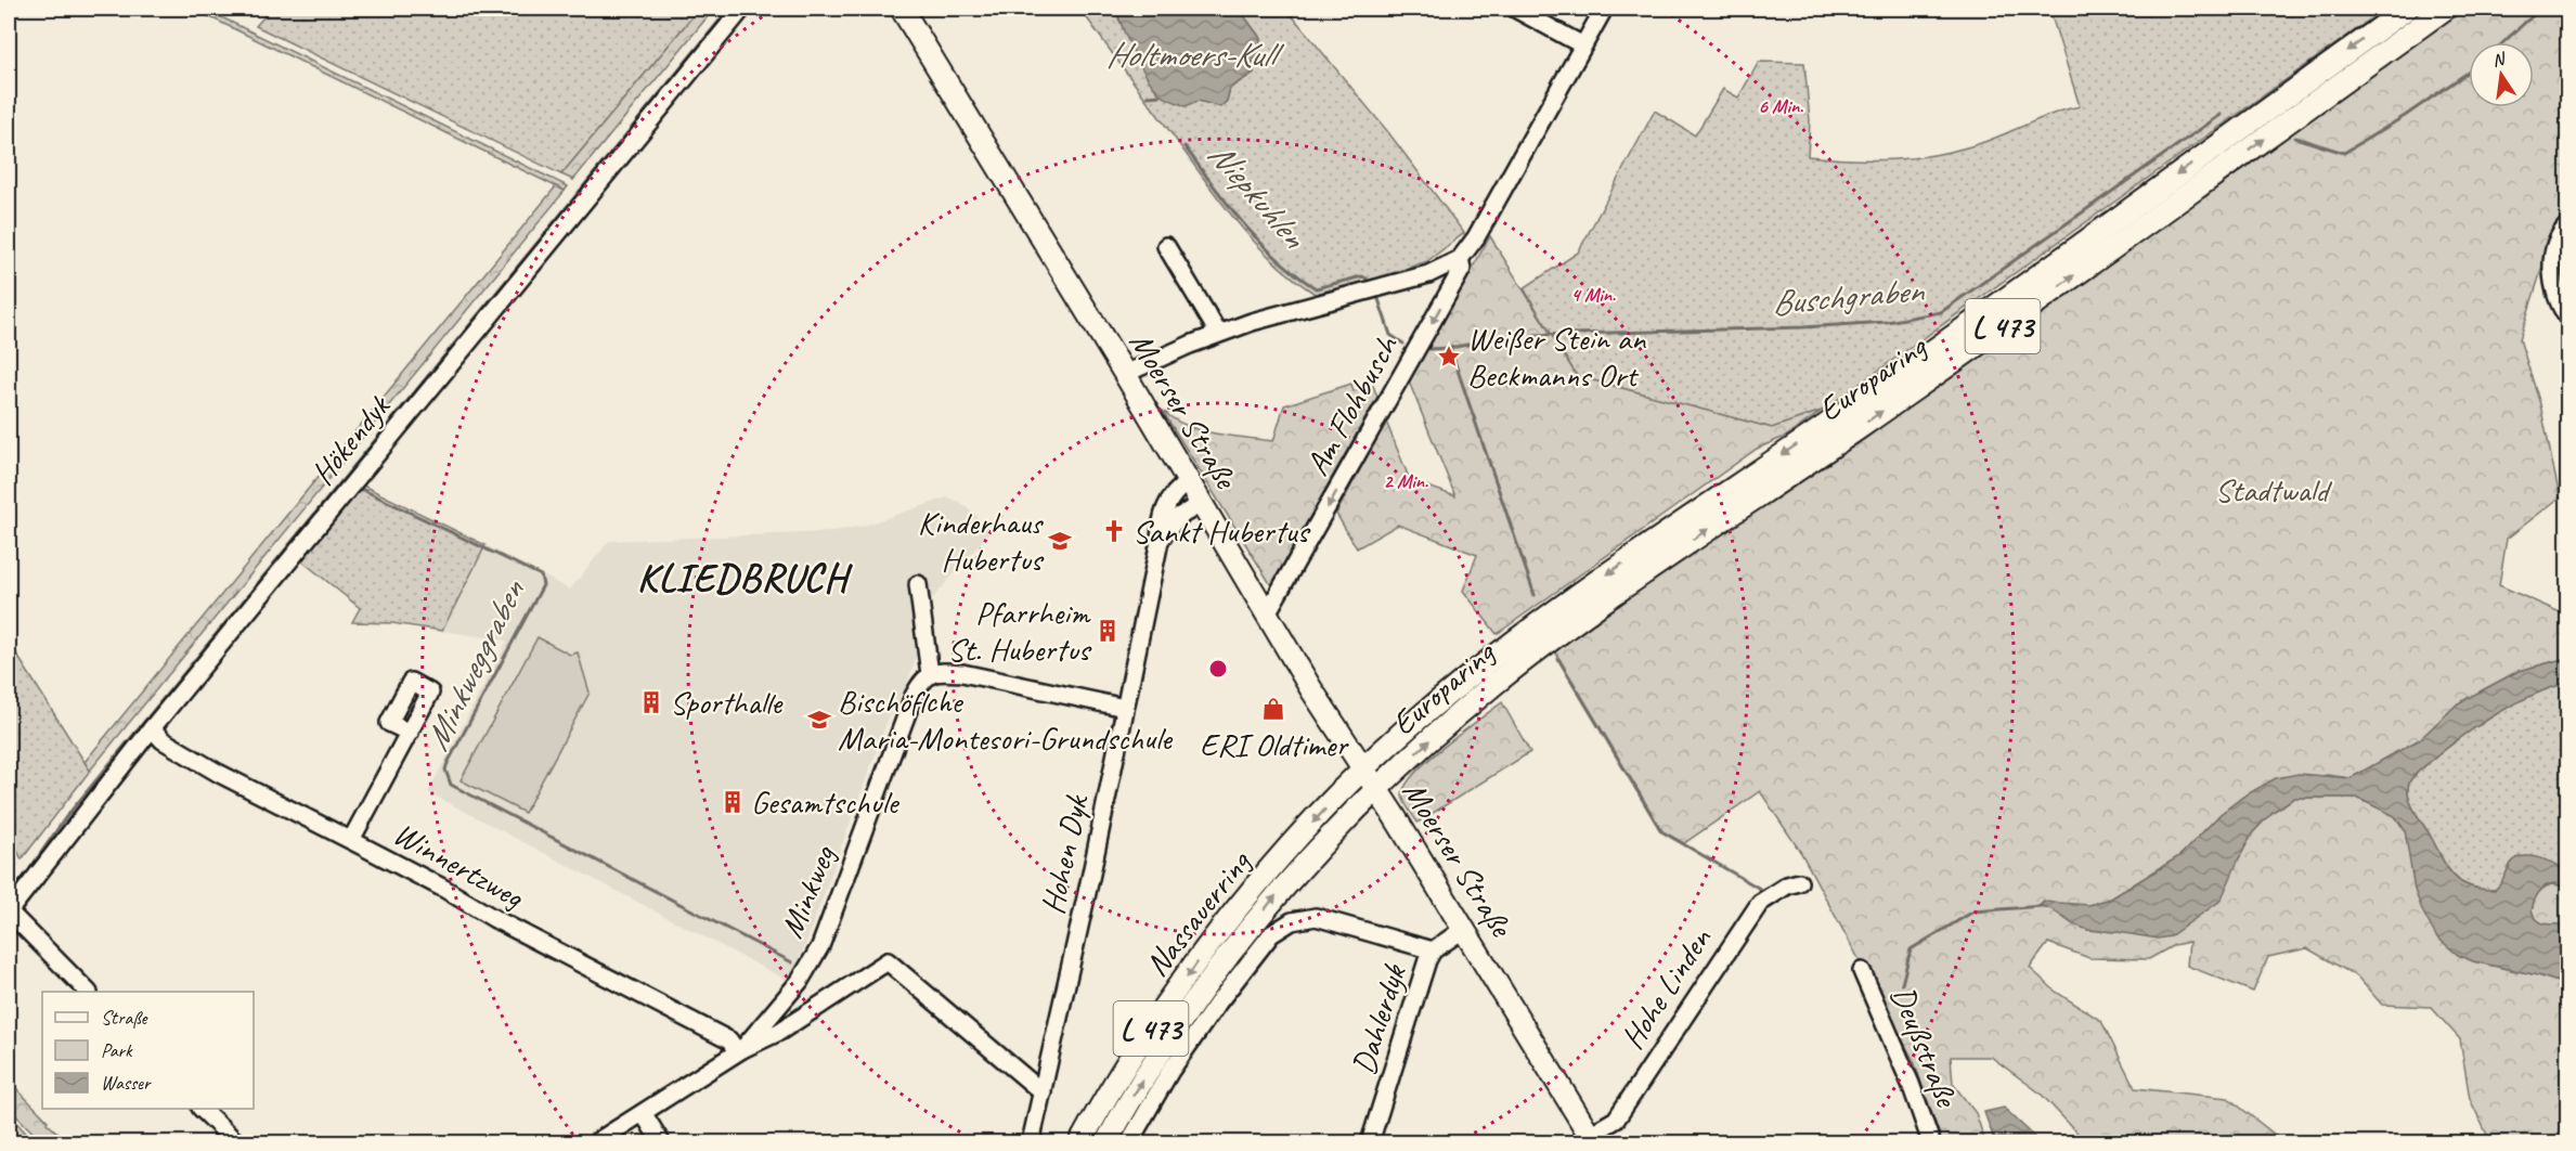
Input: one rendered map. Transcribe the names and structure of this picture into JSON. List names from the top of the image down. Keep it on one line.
{"streets":{"main road":["L 473","Europaring","Moerser Straße","Nassauerring"],"street":["Am Flohbusch","Hökendyk","Hohen Dyk","Winnertzweg","Minkweg","Hohe Linden","Dahlerdyk","Deußstraße"]},"crossings":[["Europaring","Moerser Straße"],["Europaring","Nassauerring"],["Am Flohbusch","Moerser Straße"],["Moerser Straße","Hohen Dyk"],["Moerser Straße","Nassauerring"],["Moerser Straße","Hohe Linden"],["Moerser Straße","Dahlerdyk"],["Hökendyk","Winnertzweg"],["Hohen Dyk","Minkweg"],["Winnertzweg","Minkweg"]],"one_way":["Am Flohbusch"],"districts":["KLIEDBRUCH"],"water":["Holtmoers-Kull","Niepkuhlen","Buschgraben","Minkweggraben"],"parks":["Stadtwald"],"places":{"place":["Weißer Stein an Beckmanns Ort"],"church":["Sankt Hubertus"],"school or university":["Kinderhaus Hubertus","Bischöflche Maria-Montesori-Grundschule"],"building":["Pfarrheim St. Hubertus","Sporthalle","Gesamtschule"],"shop":["ERI Oldtimer"]},"legend":["Straße","Park","Wasser"],"north":"top","rings":["6 Min.","4 Min.","2 Min."]}
